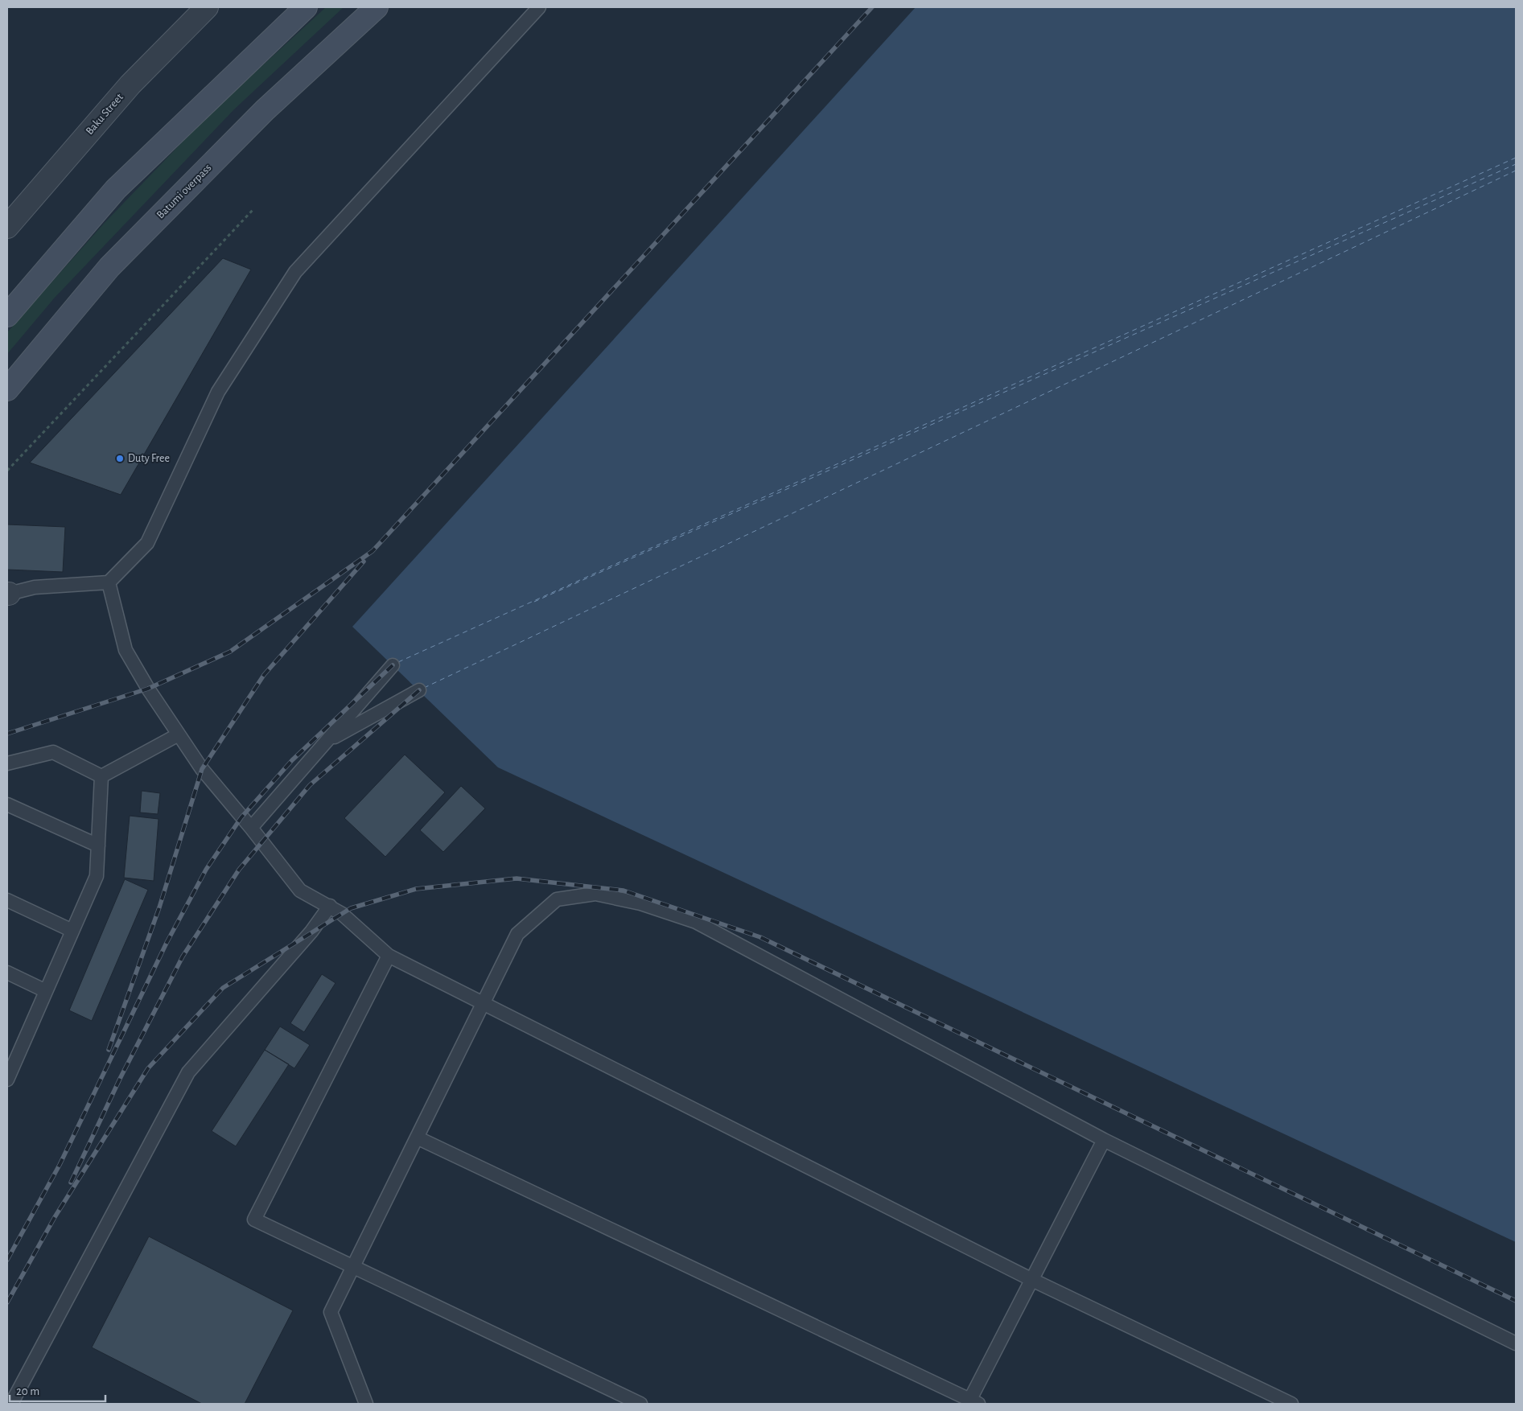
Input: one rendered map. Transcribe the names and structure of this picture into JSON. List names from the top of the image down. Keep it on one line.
{"streets":{"main road":["Batumi overpass"],"street":["Baku Street"]},"places":["Duty Free"],"scale_bar":"20 m"}
